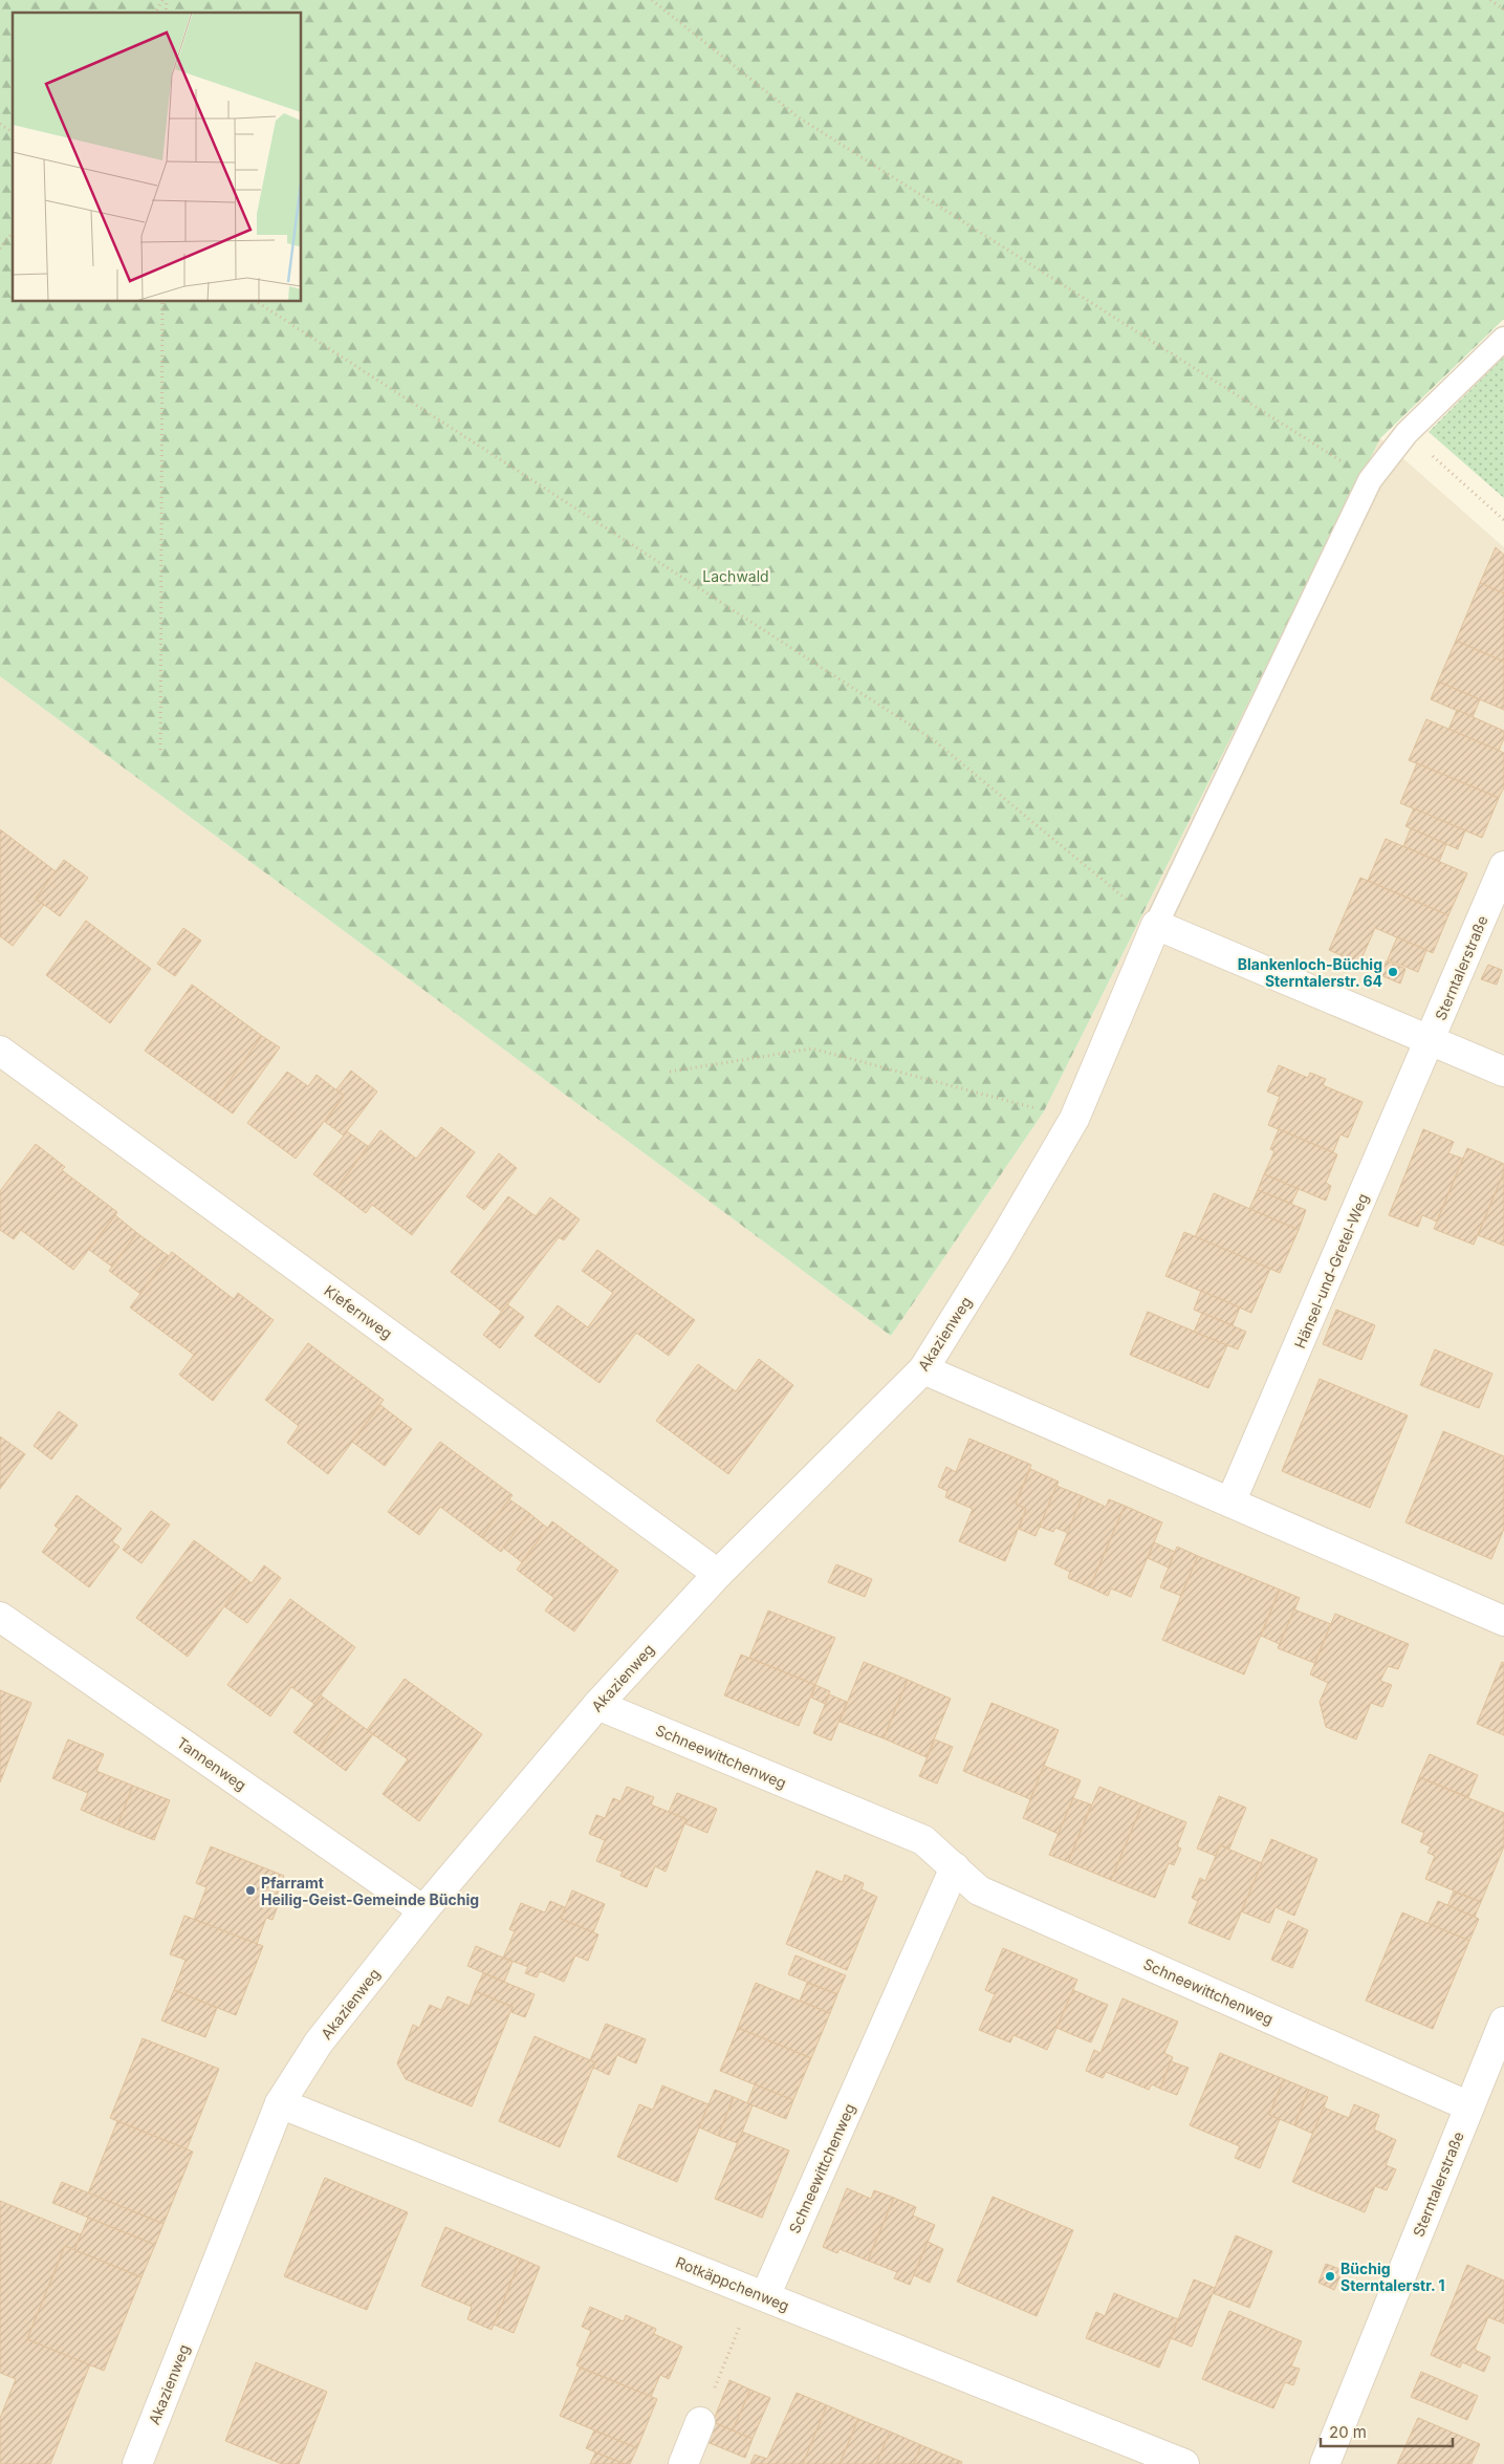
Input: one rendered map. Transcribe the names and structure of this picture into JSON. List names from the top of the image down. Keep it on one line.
{"streets":{"street":["Sterntalerstraße","Hänsel-und-Gretel-Weg","Kiefernweg","Akazienweg","Schneewittchenweg","Tannenweg","Rotkäppchenweg"]},"crossings":[["Sterntalerstraße","Hänsel-und-Gretel-Weg"],["Sterntalerstraße","Schneewittchenweg"],["Kiefernweg","Akazienweg"],["Akazienweg","Schneewittchenweg"],["Akazienweg","Tannenweg"],["Akazienweg","Rotkäppchenweg"],["Schneewittchenweg","Rotkäppchenweg"]],"parks":["Lachwald"],"places":["Blankenloch-Büchig Sterntalerstr. 64","Pfarramt Heilig-Geist-Gemeinde Büchig","Büchig Sterntalerstr. 1"],"scale_bar":"20 m"}
